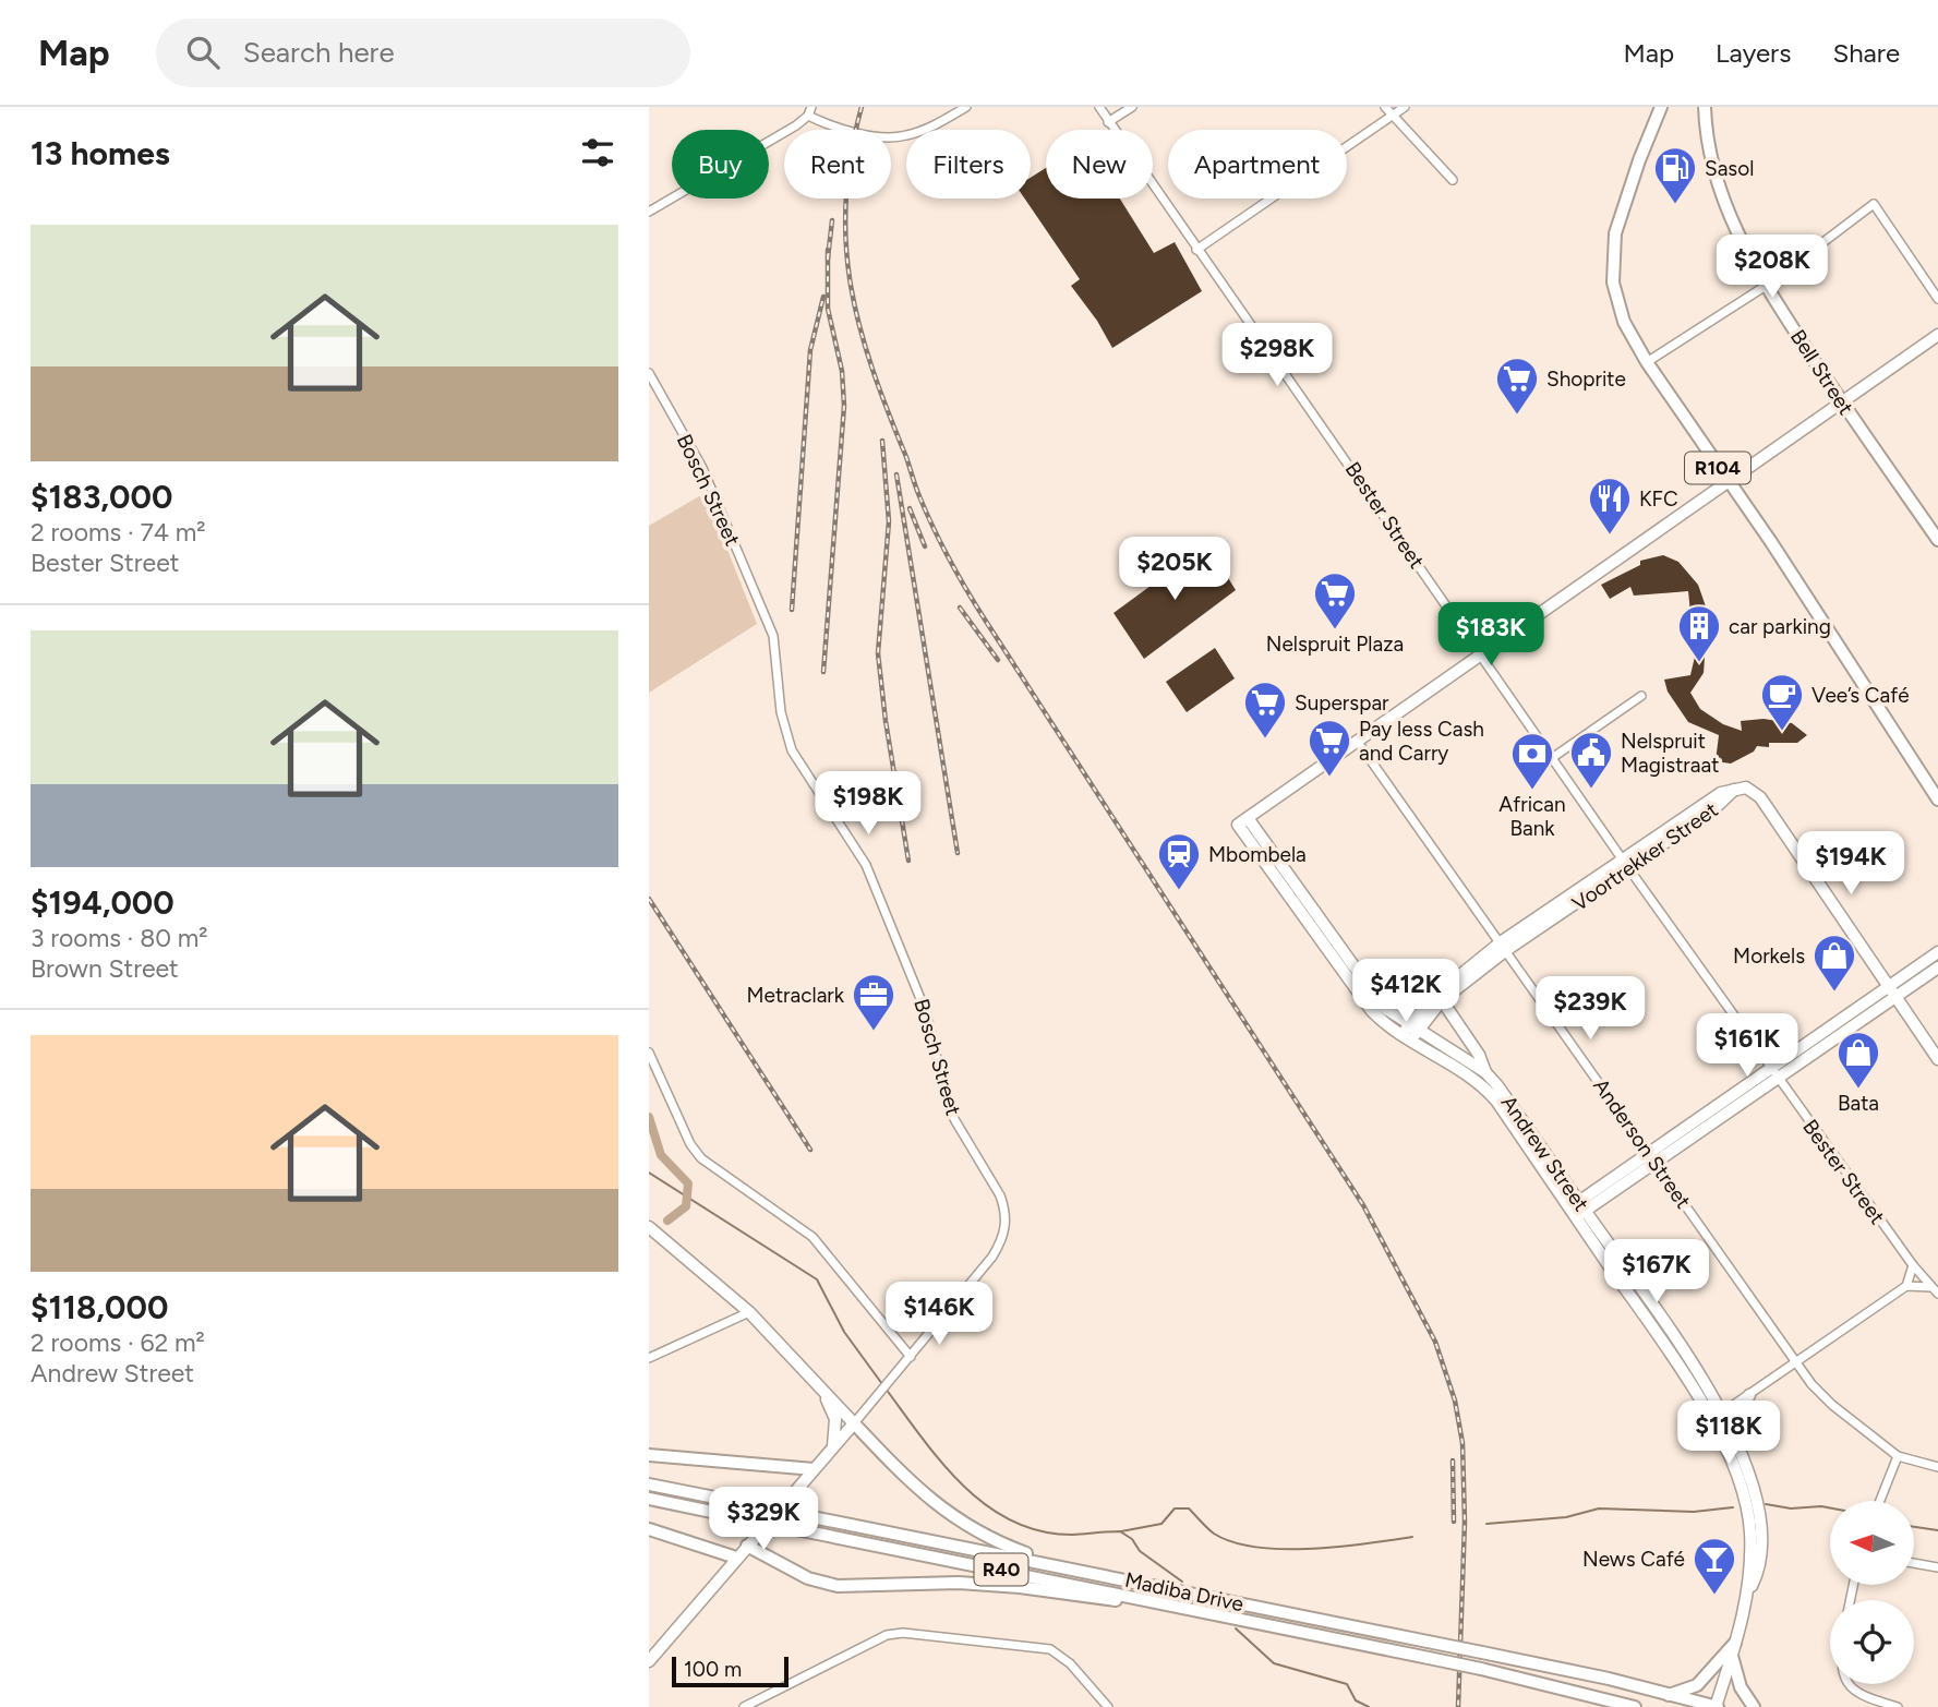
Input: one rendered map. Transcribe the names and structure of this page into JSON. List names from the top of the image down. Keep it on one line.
{"streets":{"main road":["Bell Street","R104","R40","Madiba Drive"],"street":["Bosch Street","Bester Street","Voortrekker Street","Anderson Street","Andrew Street"]},"crossings":[["Bester Street","Voortrekker Street"],["Voortrekker Street","Anderson Street"],["Voortrekker Street","Andrew Street"],["Andrew Street","Madiba Drive"]],"places":{"fuel station":["Sasol"],"supermarket":["Shoprite","Nelspruit Plaza","Superspar","Pay less Cash and Carry"],"restaurant":["KFC"],"building":["car parking"],"cafe":["Vee’s Café"],"public building":["Nelspruit Magistraat"],"bank":["African Bank"],"station":["Mbombela"],"shop":["Morkels","Bata"],"office":["Metraclark"],"bar":["News Café"]},"scale_bar":"100 m","north":"left","page":{"header":"Map","search":"Search here","nav":["Map","Layers","Share"],"heading":"13 homes","chip":["Buy","Rent","Filters","New","Apartment"],"list":[{"name":"$183,000","note":"2 rooms · 74 m² · Bester Street"},{"name":"$194,000","note":"3 rooms · 80 m² · Brown Street"},{"name":"$118,000","note":"2 rooms · 62 m² · Andrew Street"}],"price":["$208K","$298K","$205K","$183K","$198K","$194K","$412K","$239K","$161K","$167K","$146K","$118K","$329K"],"scale":"100 m"}}
